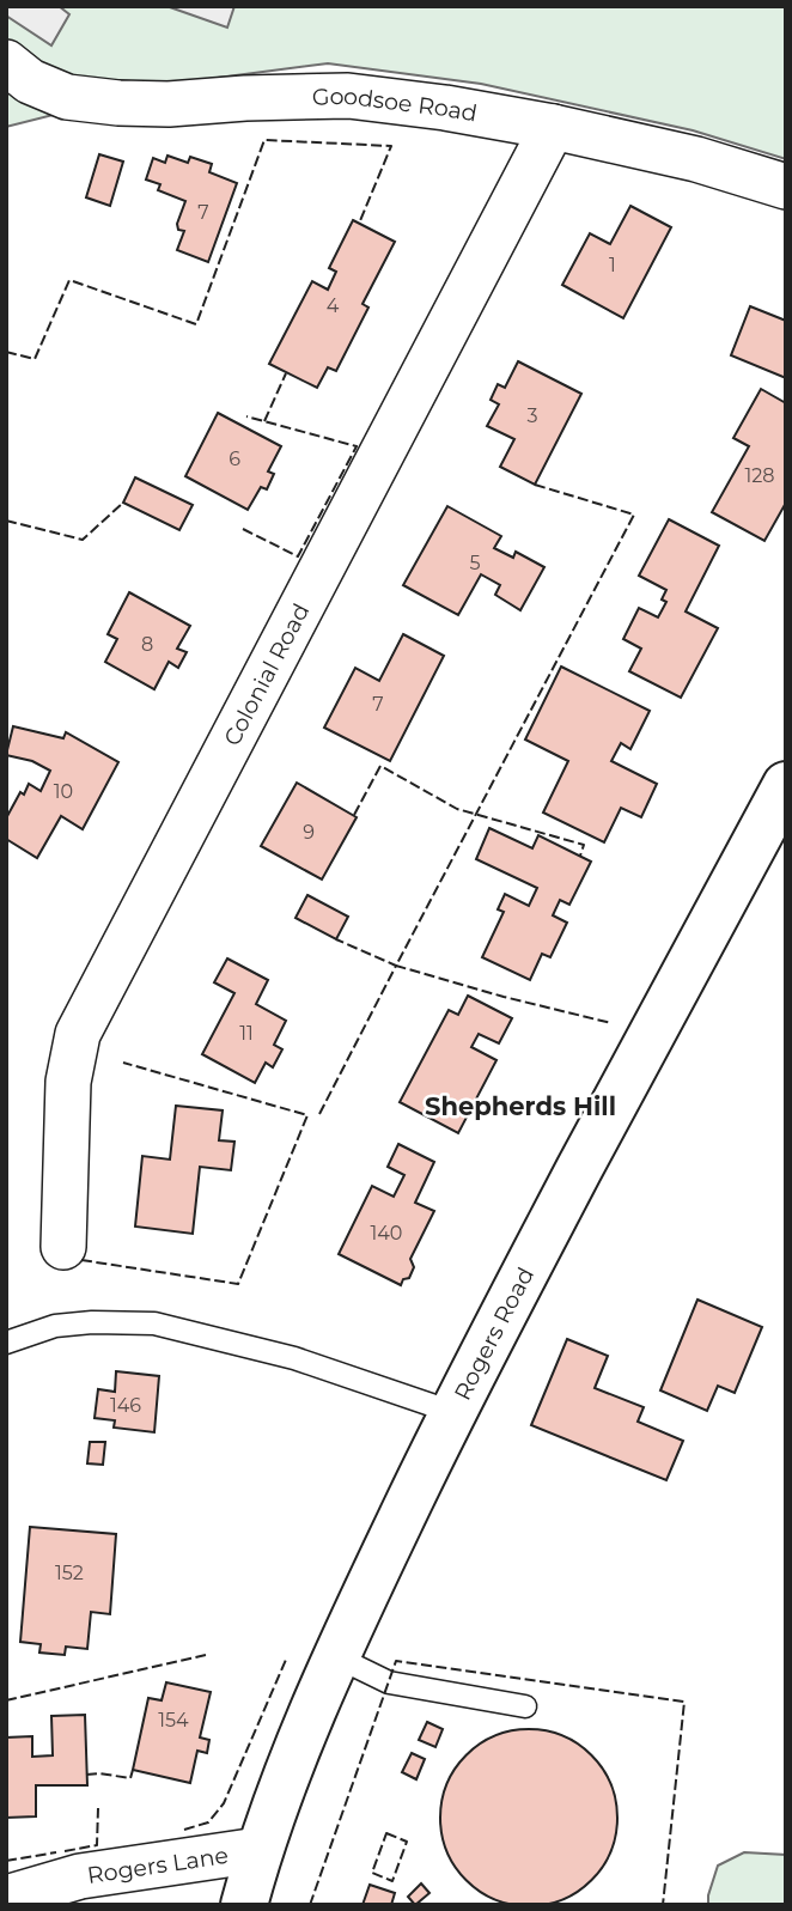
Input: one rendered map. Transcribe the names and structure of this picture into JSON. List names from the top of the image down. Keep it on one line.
{"streets":{"main road":["Rogers Road"],"street":["Goodsoe Road","Colonial Road","Rogers Lane"]},"crossings":[["Goodsoe Road","Colonial Road"],["Rogers Road","Rogers Lane"]],"districts":["Shepherds Hill"],"house_numbers":["7","1","4","3","6","128","5","8","7","10","9","11","140","146","152","154"]}
